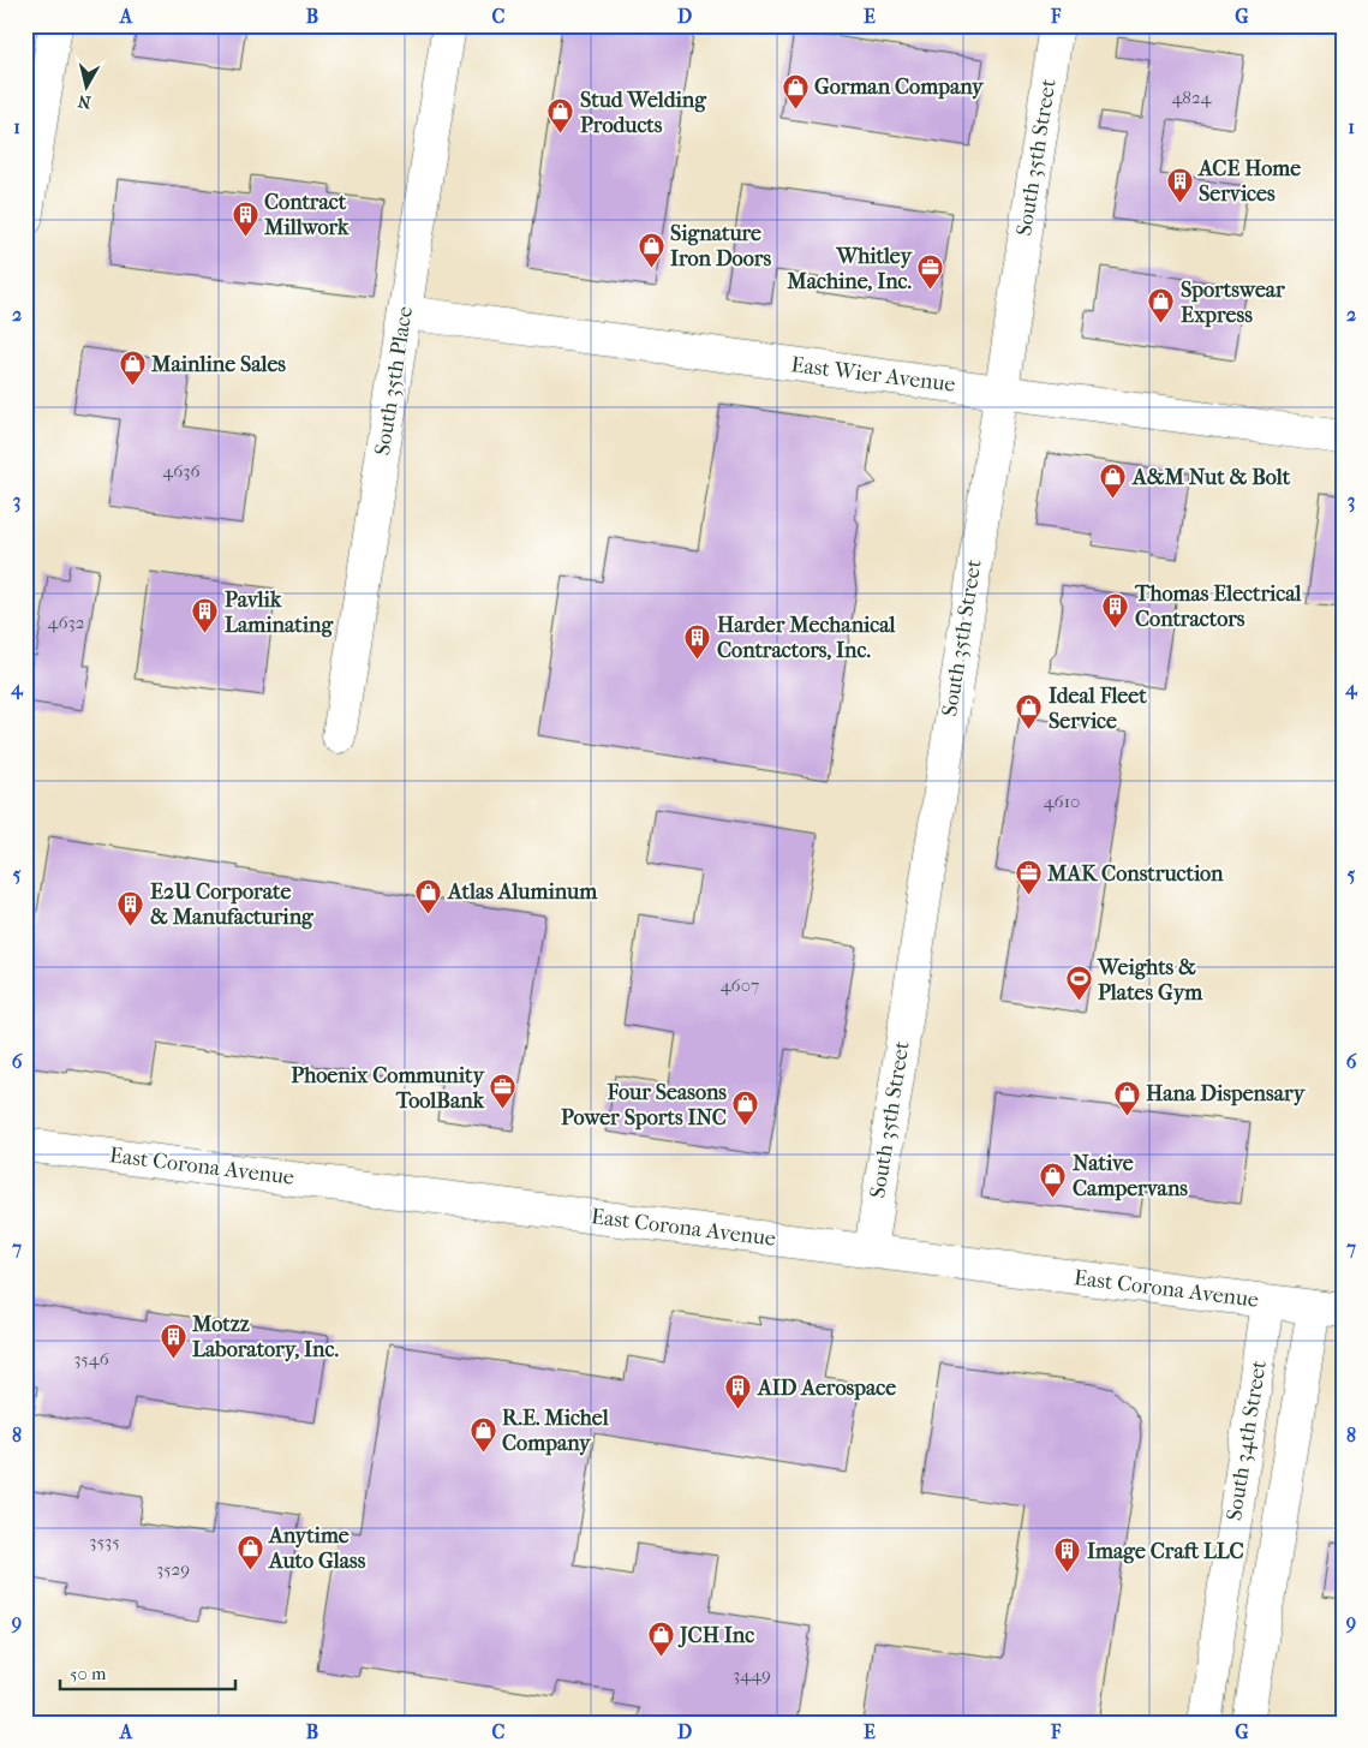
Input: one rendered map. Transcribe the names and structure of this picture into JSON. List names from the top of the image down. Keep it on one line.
{"streets":{"street":["South 35th Street","East Wier Avenue","South 35th Place","East Corona Avenue","South 34th Street"]},"crossings":[["South 35th Street","East Wier Avenue"],["South 35th Street","East Corona Avenue"],["East Wier Avenue","South 35th Place"],["East Corona Avenue","South 34th Street"]],"places":{"shop":["Gorman Company","Stud Welding Products","Signature Iron Doors","Sportswear Express","Mainline Sales","A&M Nut & Bolt","Ideal Fleet Service","Atlas Aluminum","Hana Dispensary","Four Seasons Power Sports INC","Native Campervans","R.E. Michel Company","Anytime Auto Glass","JCH Inc"],"building":["ACE Home Services","Contract Millwork","Thomas Electrical Contractors","Pavlik Laminating","Harder Mechanical Contractors, Inc.","E2U Corporate & Manufacturing","Motzz Laboratory, Inc.","AID Aerospace","Image Craft LLC"],"office":["Whitley Machine, Inc.","MAK Construction","Phoenix Community ToolBank"],"sports":["Weights & Plates Gym"]},"house_numbers":["4824","4636","4632","4610","4607","3546","3535","3529","3449"],"scale_bar":"50 m","north":"bottom","grid":{"columns":["A","B","C","D","E","F","G"],"rows":["1","2","3","4","5","6","7","8","9"]}}
